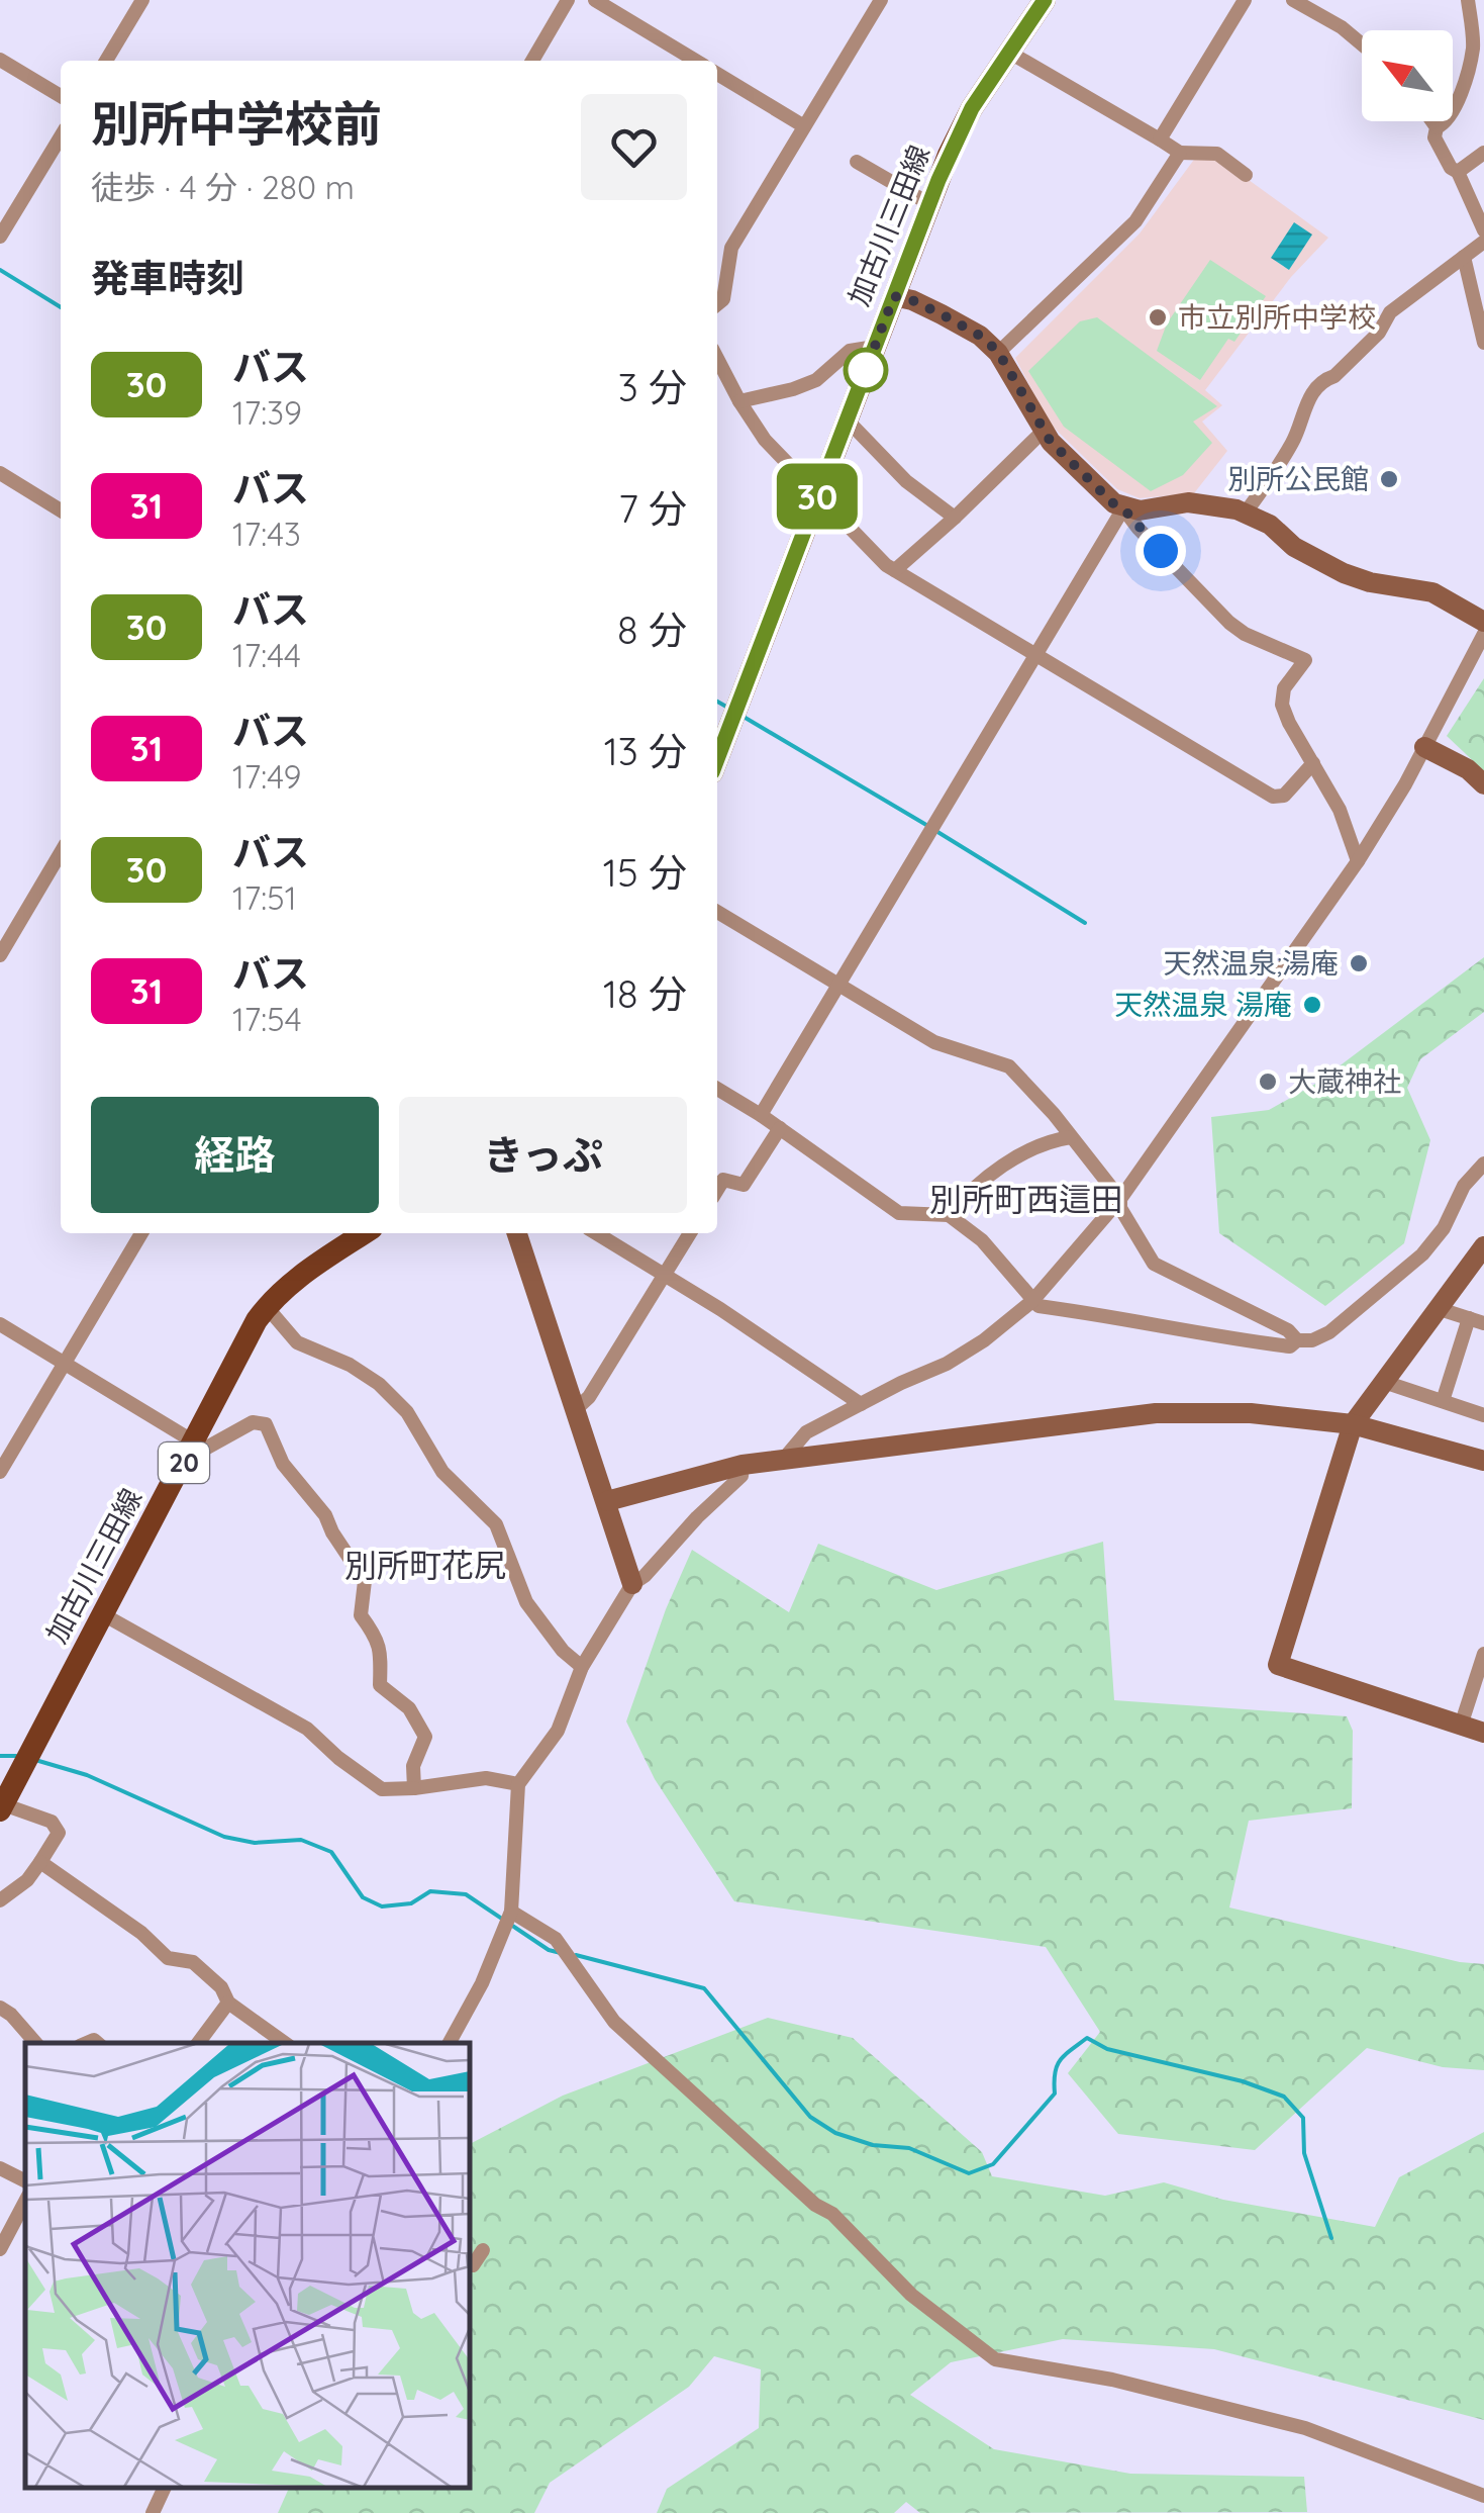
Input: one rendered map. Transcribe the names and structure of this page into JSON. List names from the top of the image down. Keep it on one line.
{"streets":{"main road":["加古川三田線","20"]},"districts":["別所町西這田","別所町花尻"],"places":["市立別所中学校","別所公民館","天然温泉;湯庵","天然温泉 湯庵","大蔵神社"],"lines":["bus line 30"],"north":"top left","page":{"on_map":"30","heading":[["別所中学校前","徒歩 · 4 分 · 280 m"],"発車時刻"],"list":[{"mark":"30","name":"バス","note":"17:39","value":"3 分"},{"mark":"31","name":"バス","note":"17:43","value":"7 分"},{"mark":"30","name":"バス","note":"17:44","value":"8 分"},{"mark":"31","name":"バス","note":"17:49","value":"13 分"},{"mark":"30","name":"バス","note":"17:51","value":"15 分"},{"mark":"31","name":"バス","note":"17:54","value":"18 分"}],"buttons":["経路","きっぷ"]}}
